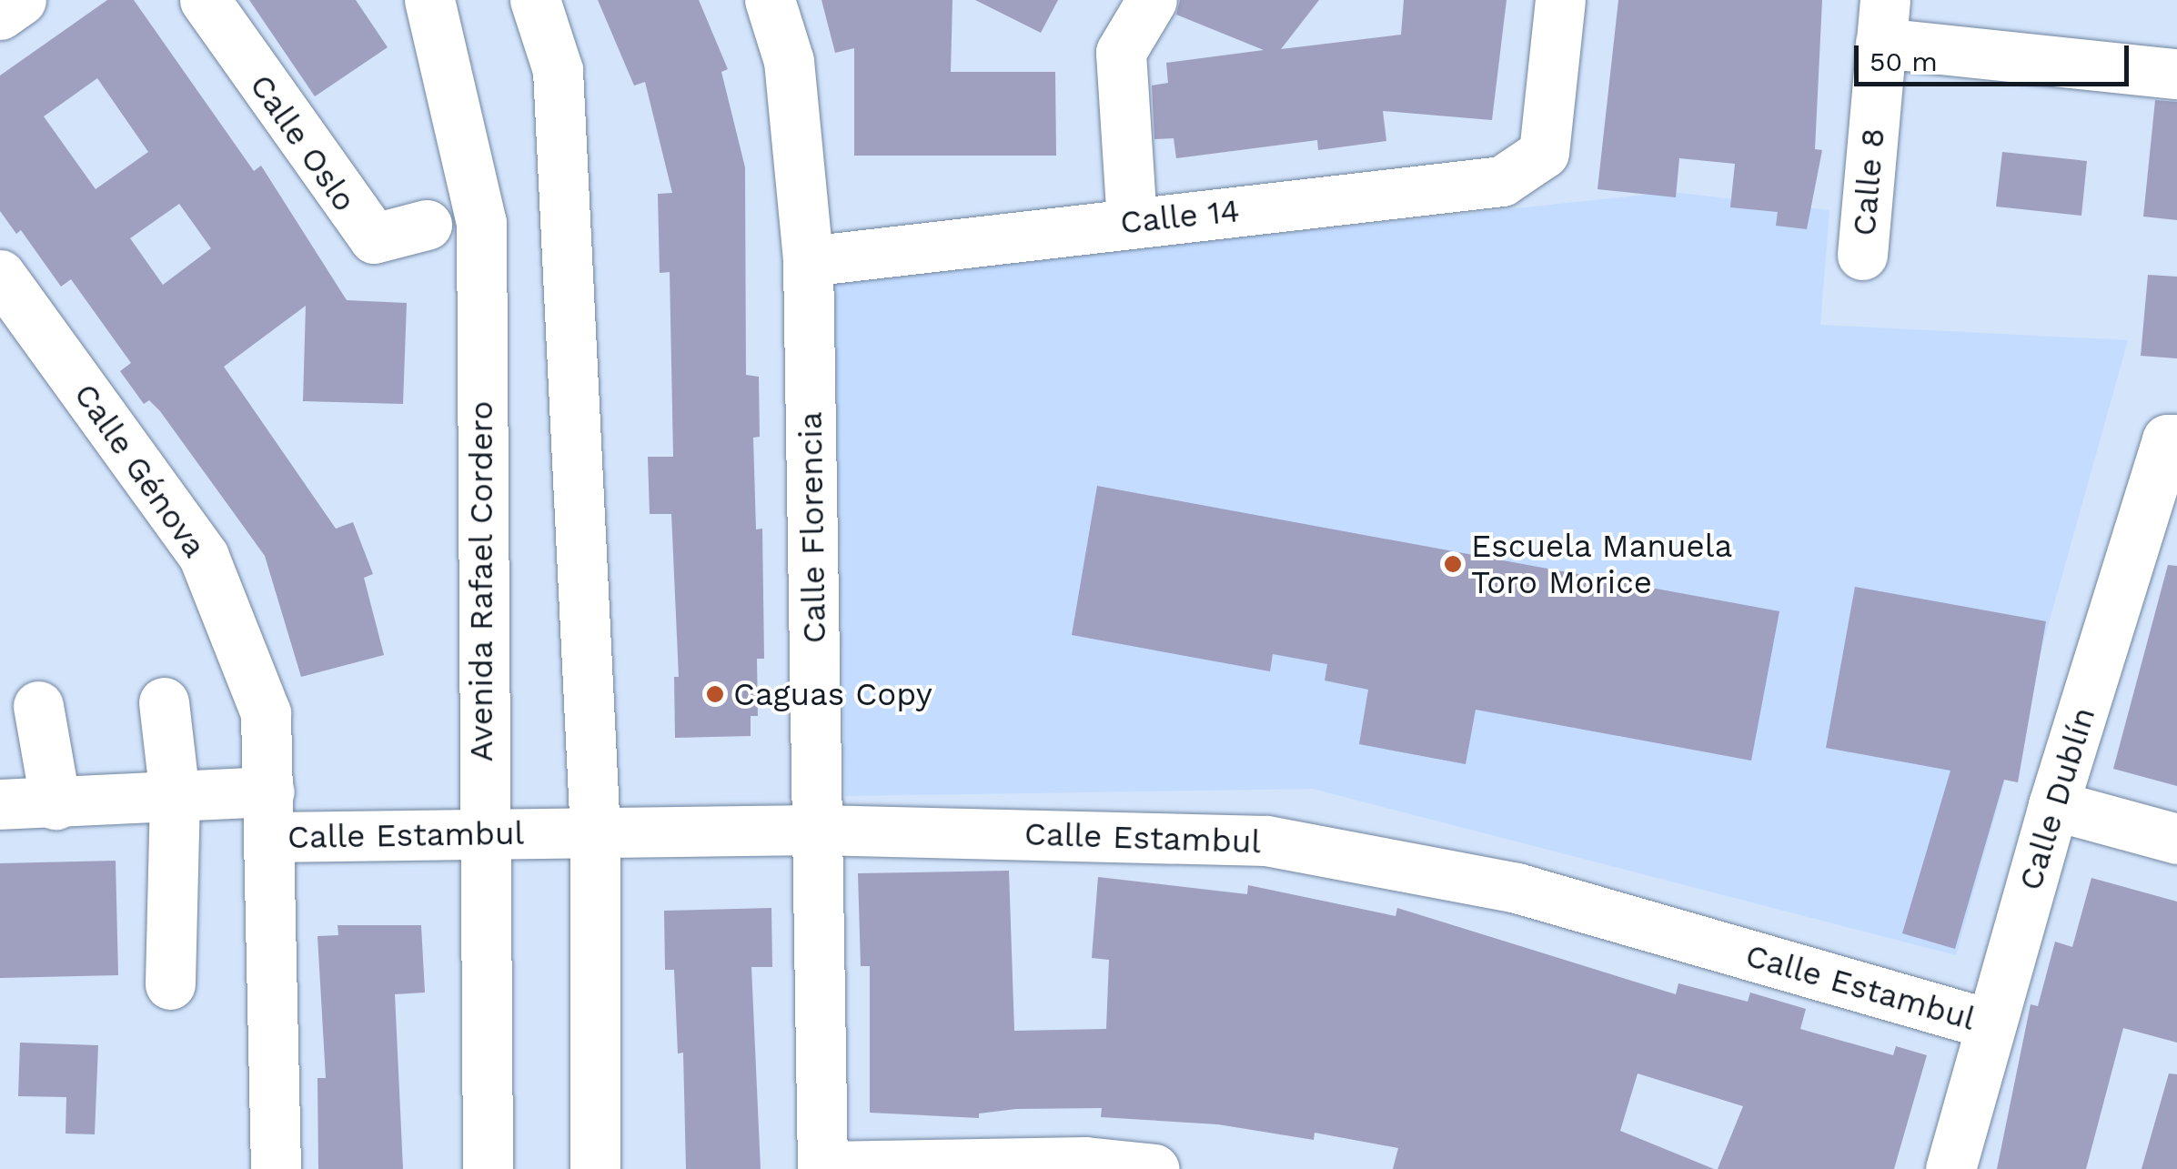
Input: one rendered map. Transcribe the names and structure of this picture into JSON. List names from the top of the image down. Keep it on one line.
{"streets":{"street":["Calle Oslo","Calle 8","Calle 14","Calle Génova","Calle Florencia","Avenida Rafael Cordero","Calle Dublín","Calle Estambul"]},"crossings":[["Calle 14","Calle Florencia"],["Calle Génova","Calle Estambul"],["Calle Florencia","Calle Estambul"],["Avenida Rafael Cordero","Calle Estambul"],["Calle Dublín","Calle Estambul"]],"places":["Escuela Manuela Toro Morice","Caguas Copy"],"scale_bar":"50 m"}
